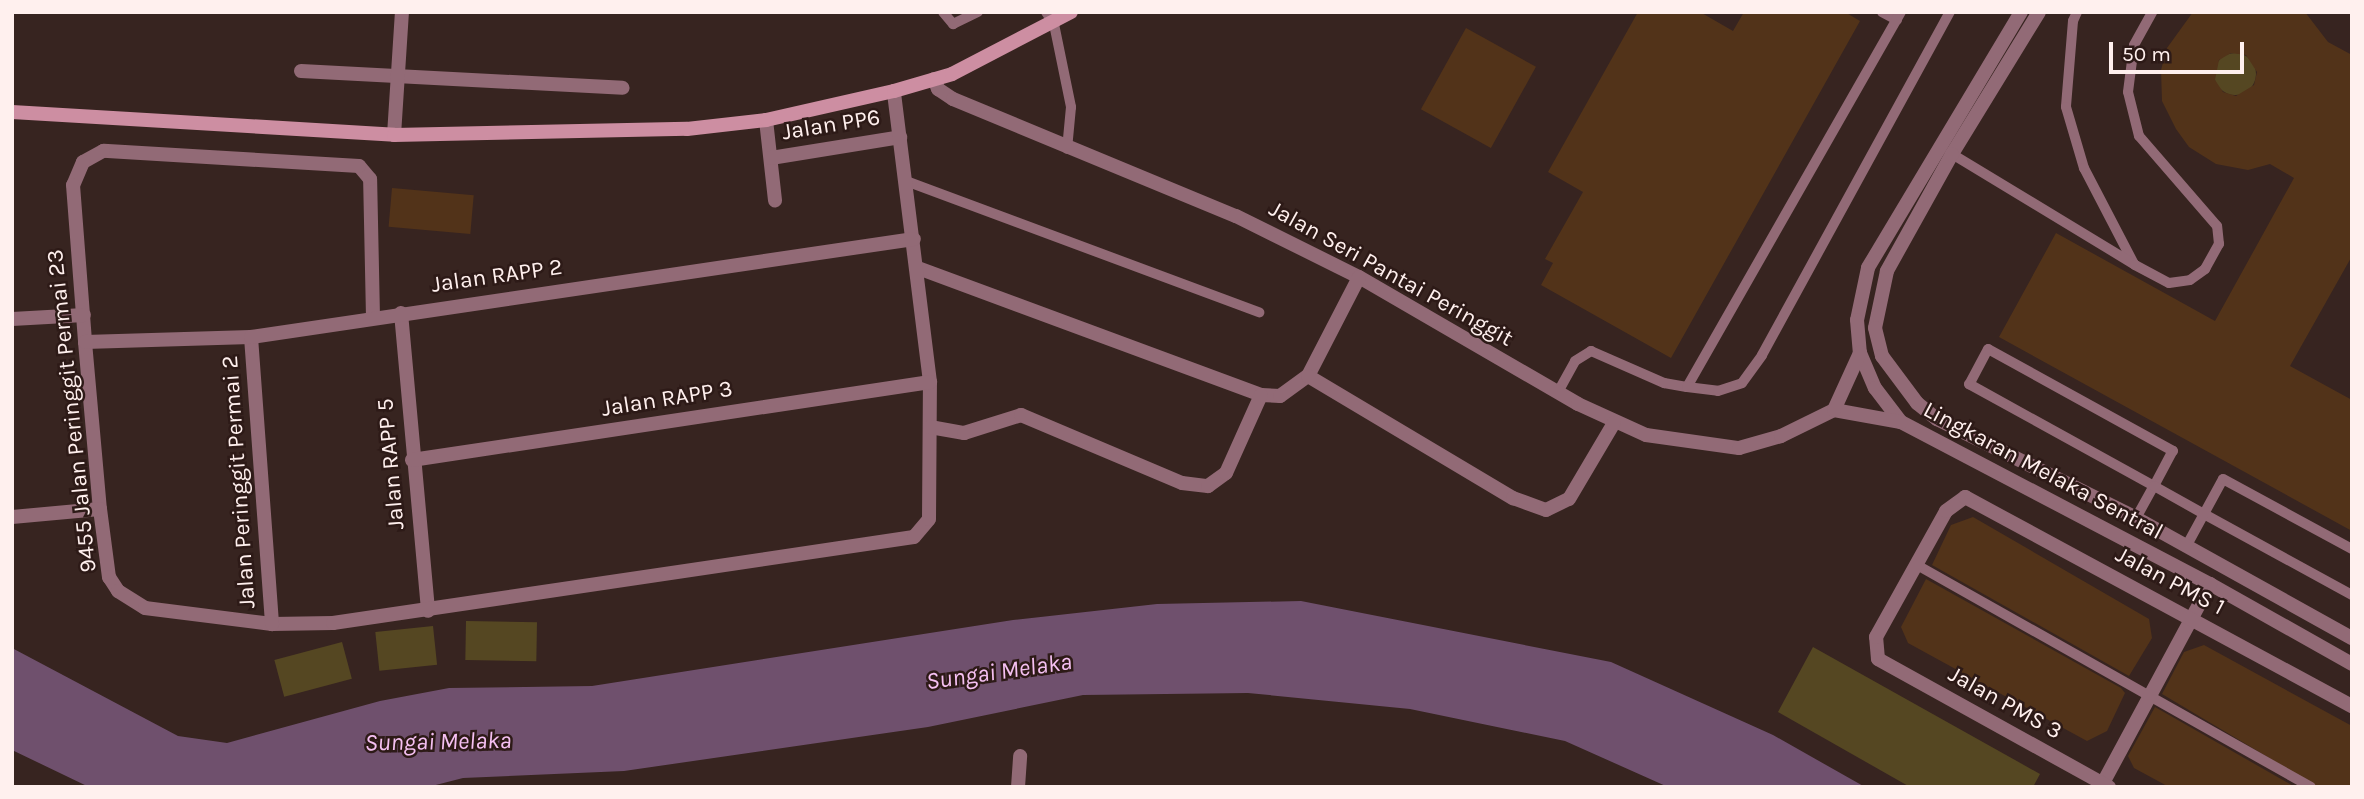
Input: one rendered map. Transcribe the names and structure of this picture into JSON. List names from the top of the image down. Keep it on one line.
{"streets":{"street":["Jalan PP6","Jalan Seri Pantai Peringgit","Jalan RAPP 2","Jalan RAPP 3","9455 Jalan Peringgit Permai 23","Jalan RAPP 5","Lingkaran Melaka Sentral","Jalan Peringgit Permai 2","Jalan PMS 1","Jalan PMS 3"]},"crossings":[["Jalan PP6","9455 Jalan Peringgit Permai 23"],["Jalan RAPP 2","9455 Jalan Peringgit Permai 23"],["Jalan RAPP 2","Jalan RAPP 5"],["Jalan RAPP 2","Jalan Peringgit Permai 2"],["Jalan RAPP 3","9455 Jalan Peringgit Permai 23"],["Jalan RAPP 3","Jalan RAPP 5"],["9455 Jalan Peringgit Permai 23","Jalan RAPP 5"],["9455 Jalan Peringgit Permai 23","Jalan Peringgit Permai 2"],["Jalan PMS 1","Jalan PMS 3"]],"water":["Sungai Melaka"],"scale_bar":"50 m"}
